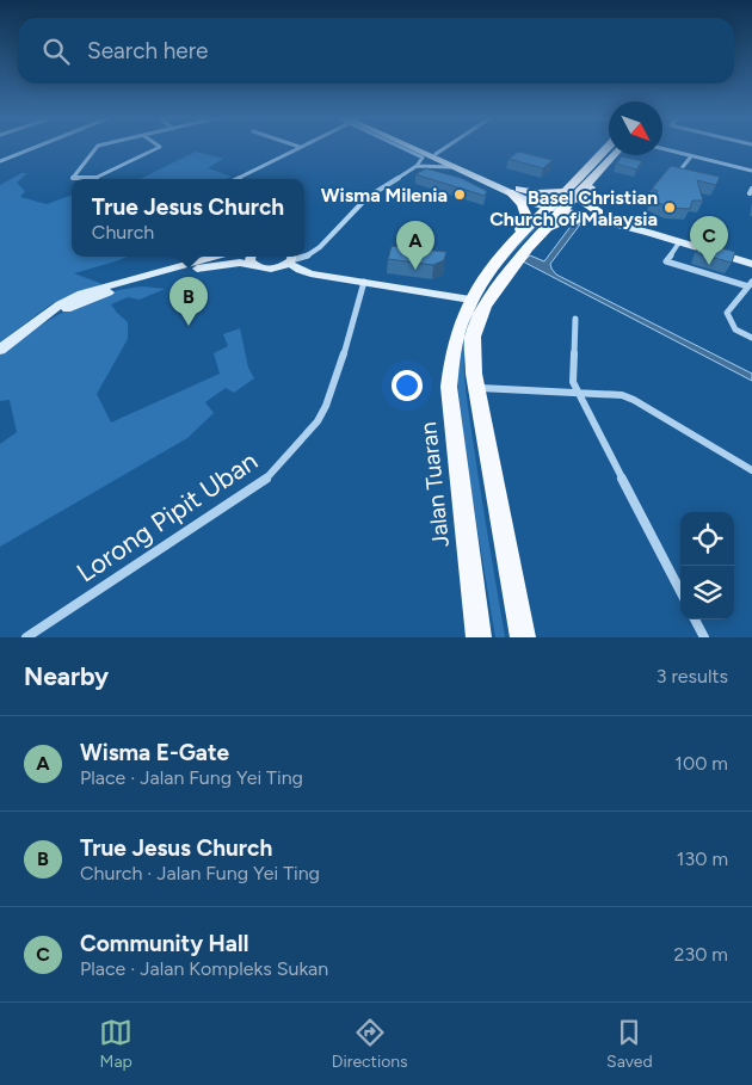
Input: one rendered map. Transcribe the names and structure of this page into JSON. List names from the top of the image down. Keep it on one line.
{"streets":{"main road":["Jalan Tuaran"],"street":["Lorong Pipit Uban"]},"places":["Wisma Milenia","Basel Christian Church of Malaysia"],"north":"bottom right","page":{"search":"Search here","popup":["True Jesus Church","Church"],"pins":["C","A","B"],"heading":["Nearby","3 results"],"list":[{"mark":"A","name":"Wisma E-Gate","note":"Place · Jalan Fung Yei Ting","value":"100 m"},{"mark":"B","name":"True Jesus Church","note":"Church · Jalan Fung Yei Ting","value":"130 m"},{"mark":"C","name":"Community Hall","note":"Place · Jalan Kompleks Sukan","value":"230 m"}],"nav":["Map","Directions","Saved"]}}
